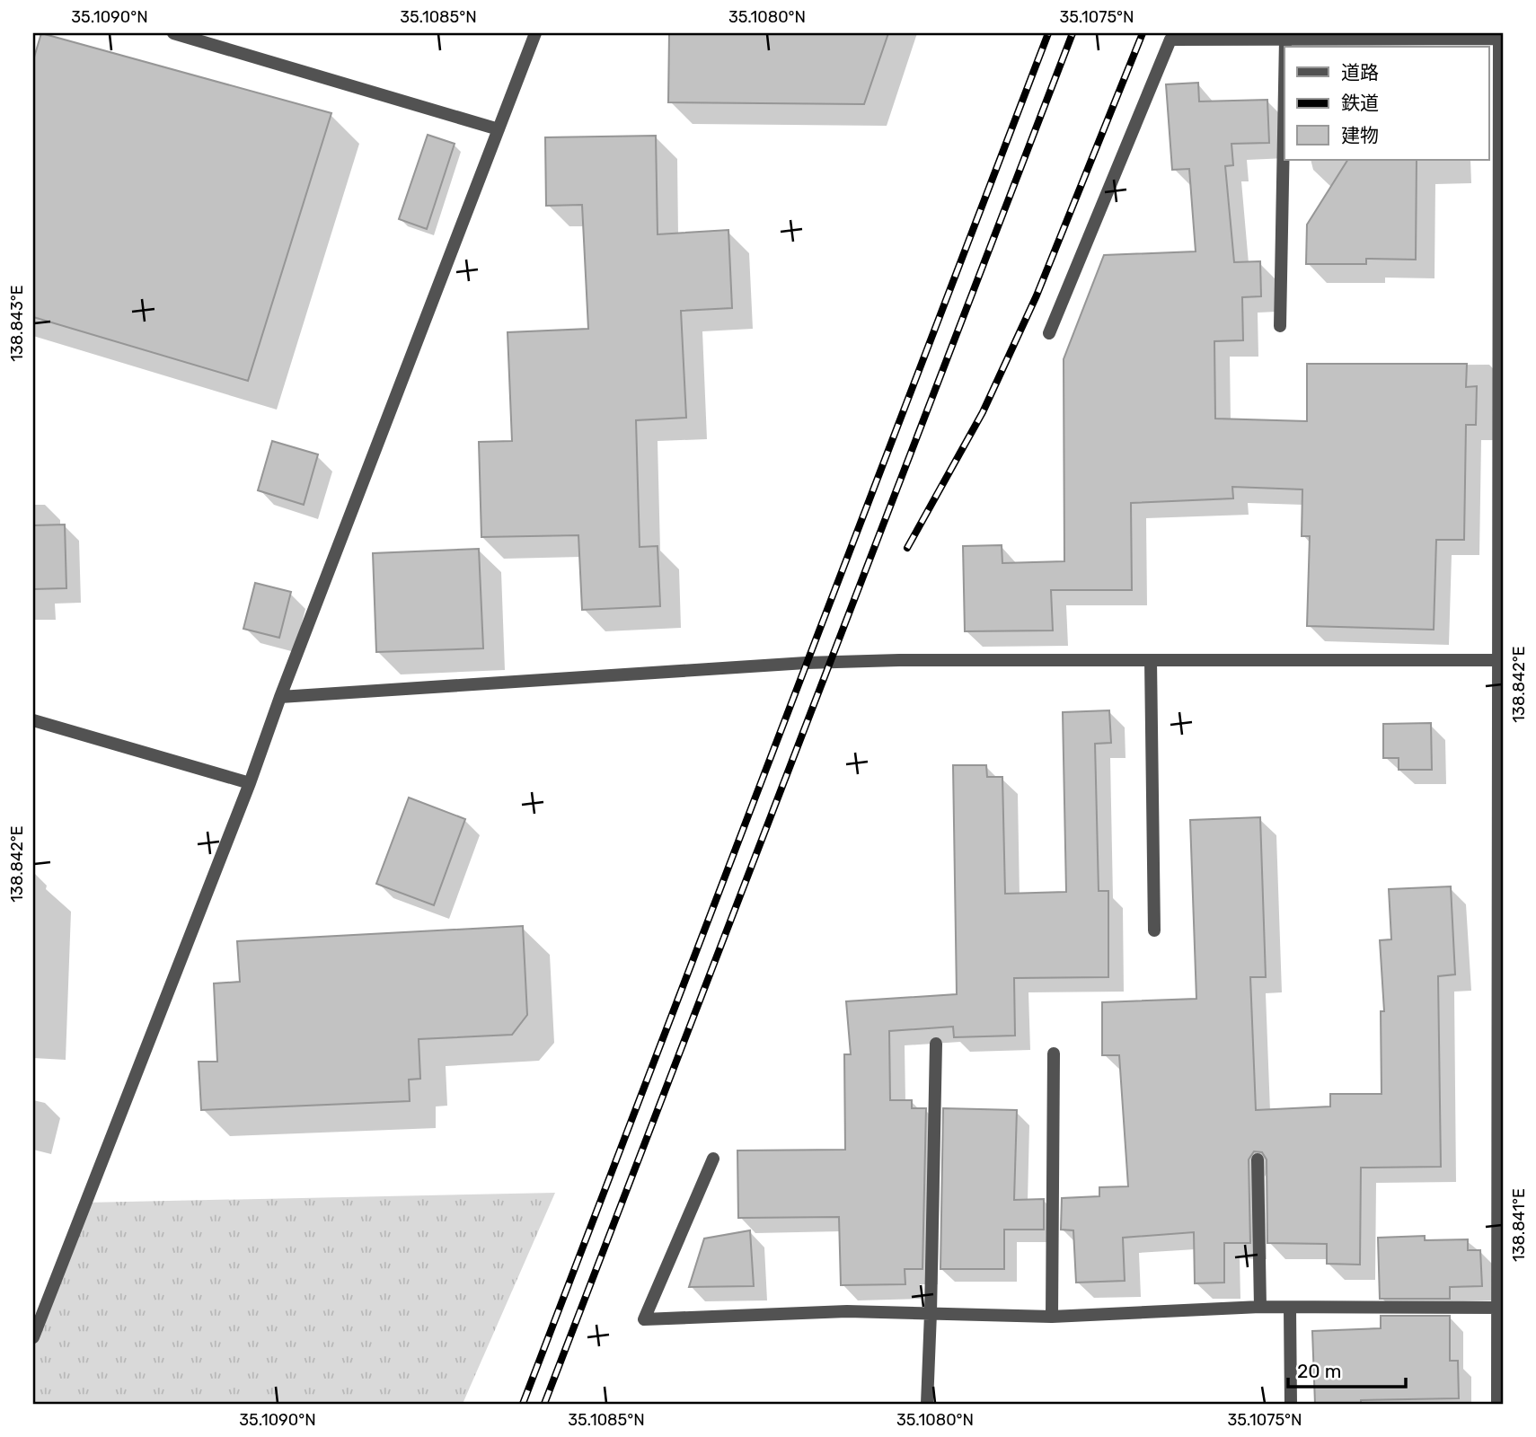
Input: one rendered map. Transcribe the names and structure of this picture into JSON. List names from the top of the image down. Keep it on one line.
{"legend":["道路","鉄道","建物"],"scale_bar":"20 m","coordinates":["35.1090°N","35.1085°N","35.1080°N","35.1075°N","138.843°E","138.842°E","138.841°E"]}
